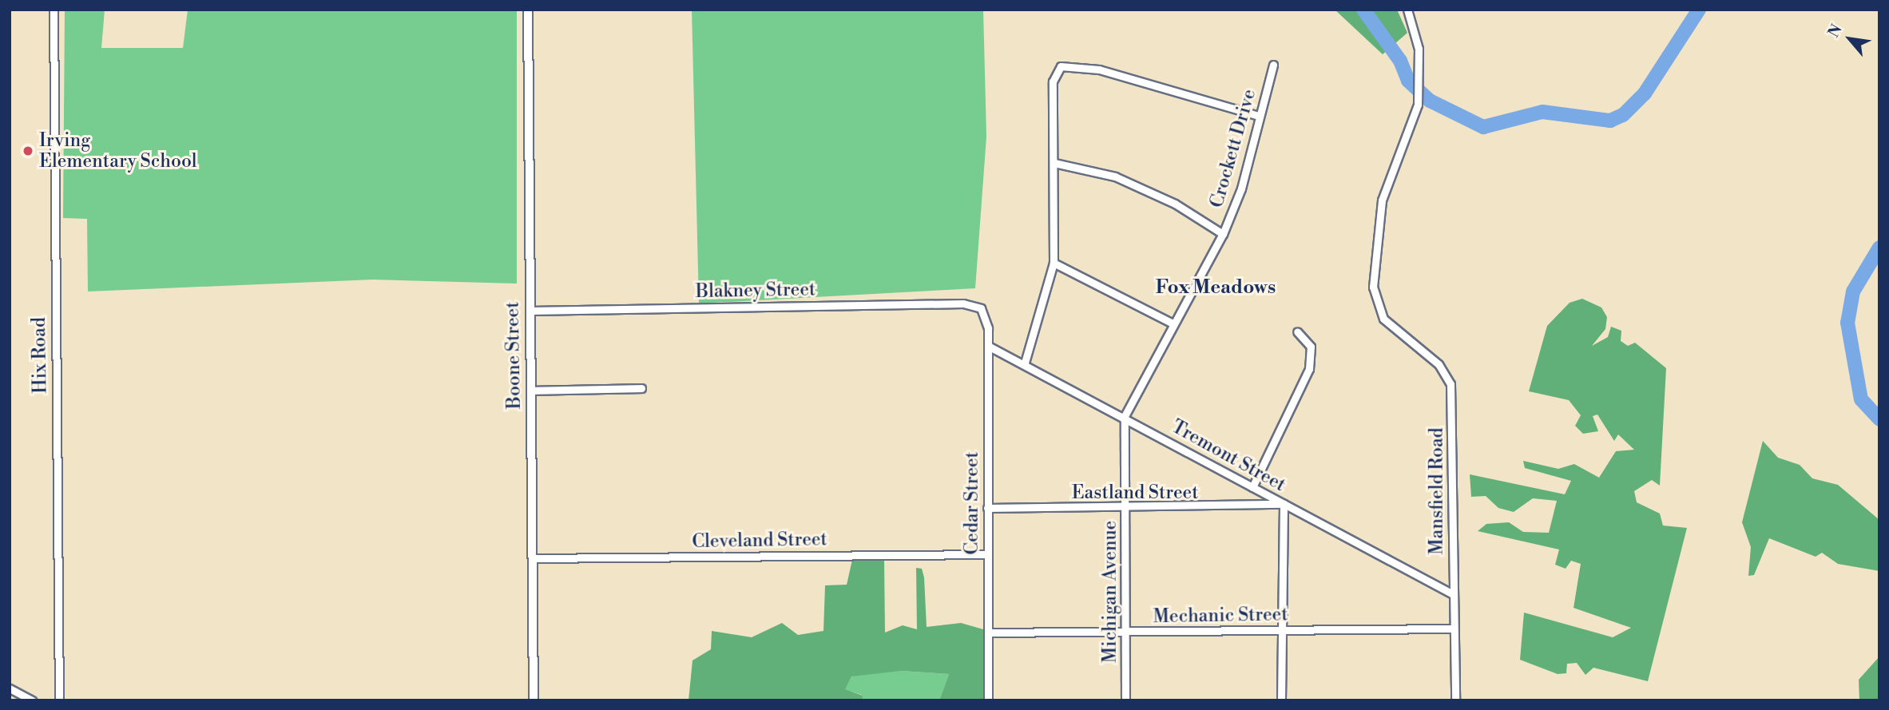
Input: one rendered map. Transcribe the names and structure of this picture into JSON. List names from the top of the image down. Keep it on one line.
{"streets":{"street":["Crockett Drive","Blakney Street","Hix Road","Boone Street","Tremont Street","Mansfield Road","Eastland Street","Cedar Street","Cleveland Street","Michigan Avenue","Mechanic Street"]},"crossings":[["Crockett Drive","Tremont Street"],["Crockett Drive","Michigan Avenue"],["Blakney Street","Boone Street"],["Blakney Street","Cedar Street"],["Boone Street","Cleveland Street"],["Tremont Street","Mansfield Road"],["Tremont Street","Eastland Street"],["Tremont Street","Cedar Street"],["Tremont Street","Michigan Avenue"],["Mansfield Road","Mechanic Street"],["Eastland Street","Cedar Street"],["Eastland Street","Michigan Avenue"],["Cedar Street","Cleveland Street"],["Cedar Street","Mechanic Street"],["Michigan Avenue","Mechanic Street"]],"districts":["Fox Meadows"],"places":["Irving Elementary School"],"north":"top left"}
